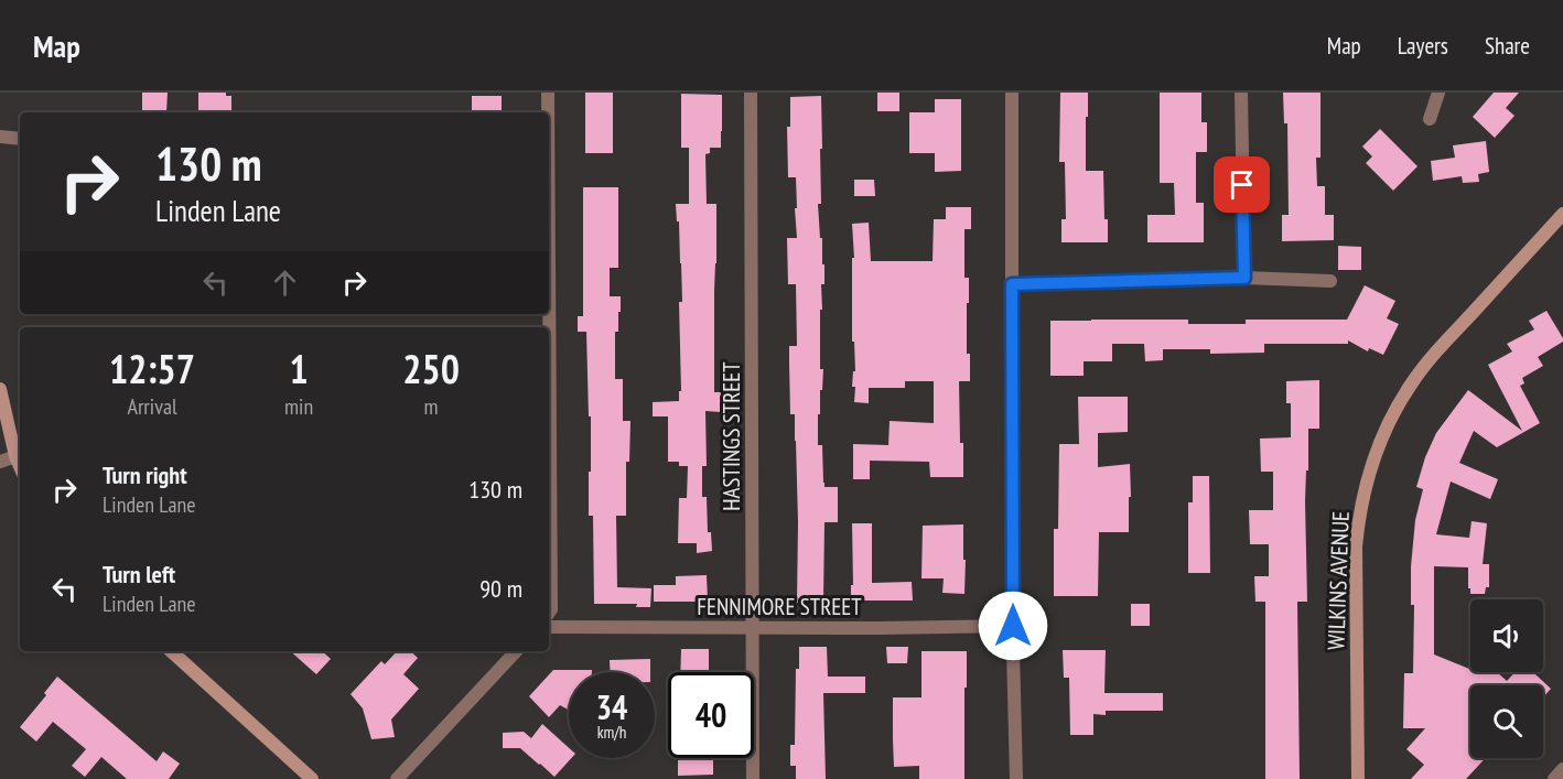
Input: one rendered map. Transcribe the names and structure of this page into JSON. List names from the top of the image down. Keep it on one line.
{"streets":{"main road":["WILKINS AVENUE"],"street":["HASTINGS STREET","FENNIMORE STREET"]},"crossings":[["HASTINGS STREET","FENNIMORE STREET"]],"page":{"header":"Map","nav":["Map","Layers","Share"],"turn":["130 m","Linden Lane"],"eta":["12:57","Arrival","1","min","250","m"],"list":[{"name":"Turn right","note":"Linden Lane","value":"130 m"},{"name":"Turn left","note":"Linden Lane","value":"90 m"}],"speed":"34 km/h","limit":"40"}}
